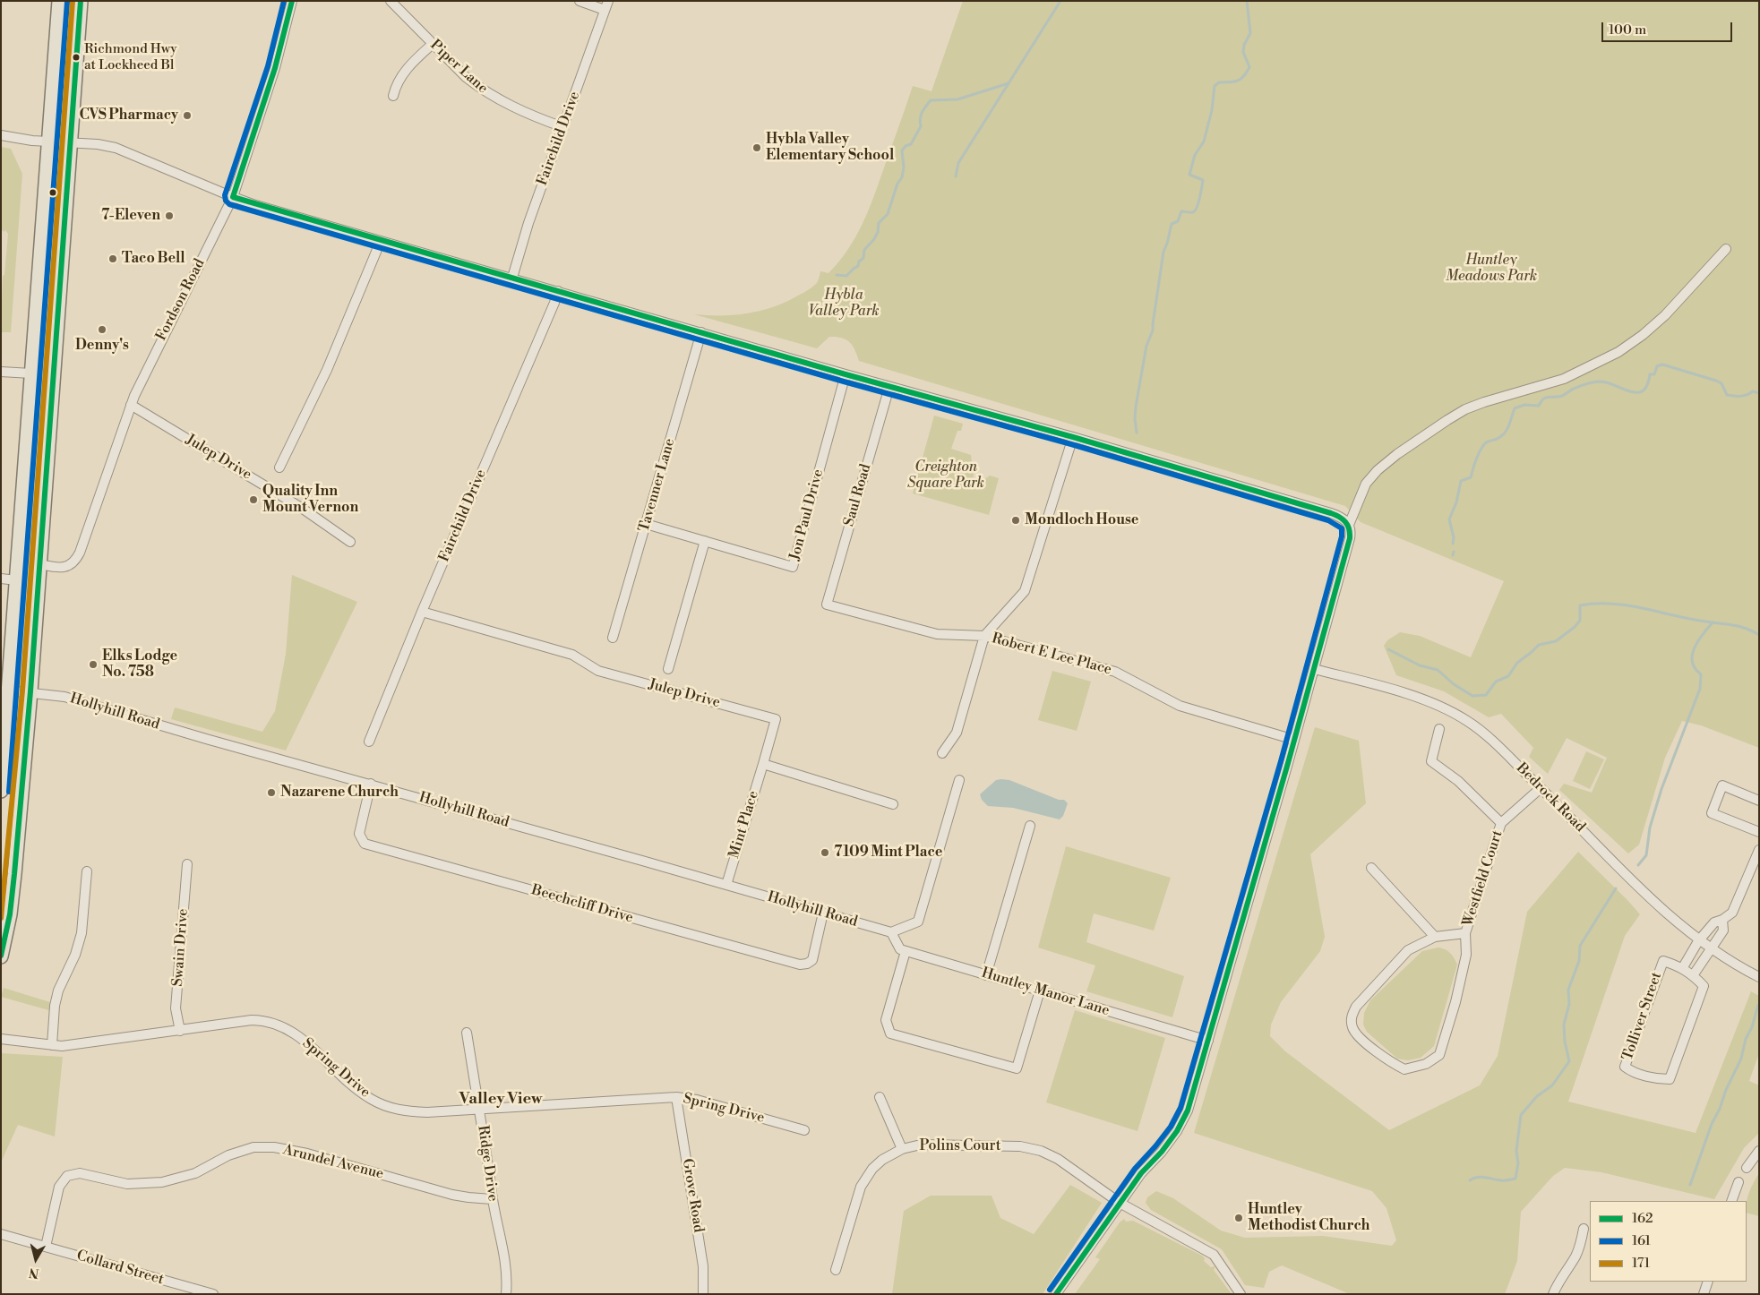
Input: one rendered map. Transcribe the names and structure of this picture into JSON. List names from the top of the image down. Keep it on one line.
{"streets":{"street":["Piper Lane","Fairchild Drive","Fordson Road","Julep Drive","Tavenner Lane","Saul Road","Jon Paul Drive","Robert E Lee Place","Hollyhill Road","Bedrock Road","Mint Place","Westfield Court","Beechcliff Drive","Swain Drive","Huntley Manor Lane","Tolliver Street","Spring Drive","Polins Court","Arundel Avenue","Ridge Drive","Grove Road","Collard Street"]},"crossings":[["Piper Lane","Fairchild Drive"],["Fairchild Drive","Julep Drive"],["Fordson Road","Julep Drive"],["Julep Drive","Mint Place"],["Tavenner Lane","Jon Paul Drive"],["Saul Road","Robert E Lee Place"],["Hollyhill Road","Mint Place"],["Hollyhill Road","Beechcliff Drive"],["Bedrock Road","Westfield Court"],["Bedrock Road","Tolliver Street"],["Swain Drive","Spring Drive"],["Spring Drive","Ridge Drive"],["Spring Drive","Grove Road"],["Arundel Avenue","Ridge Drive"],["Arundel Avenue","Collard Street"]],"districts":["Valley View"],"parks":["Huntley Meadows Park","Hybla Valley Park","Creighton Square Park"],"places":["Richmond Hwy at Lockheed Bl","CVS Pharmacy","Hybla Valley Elementary School","7-Eleven","Taco Bell","Denny's","Quality Inn Mount Vernon","Mondloch House","Elks Lodge No. 758","Nazarene Church","7109 Mint Place","Huntley Methodist Church"],"lines":["transit line 162","transit line 161","transit line 171"],"legend":["162","161","171"],"scale_bar":"100 m","north":"bottom"}
